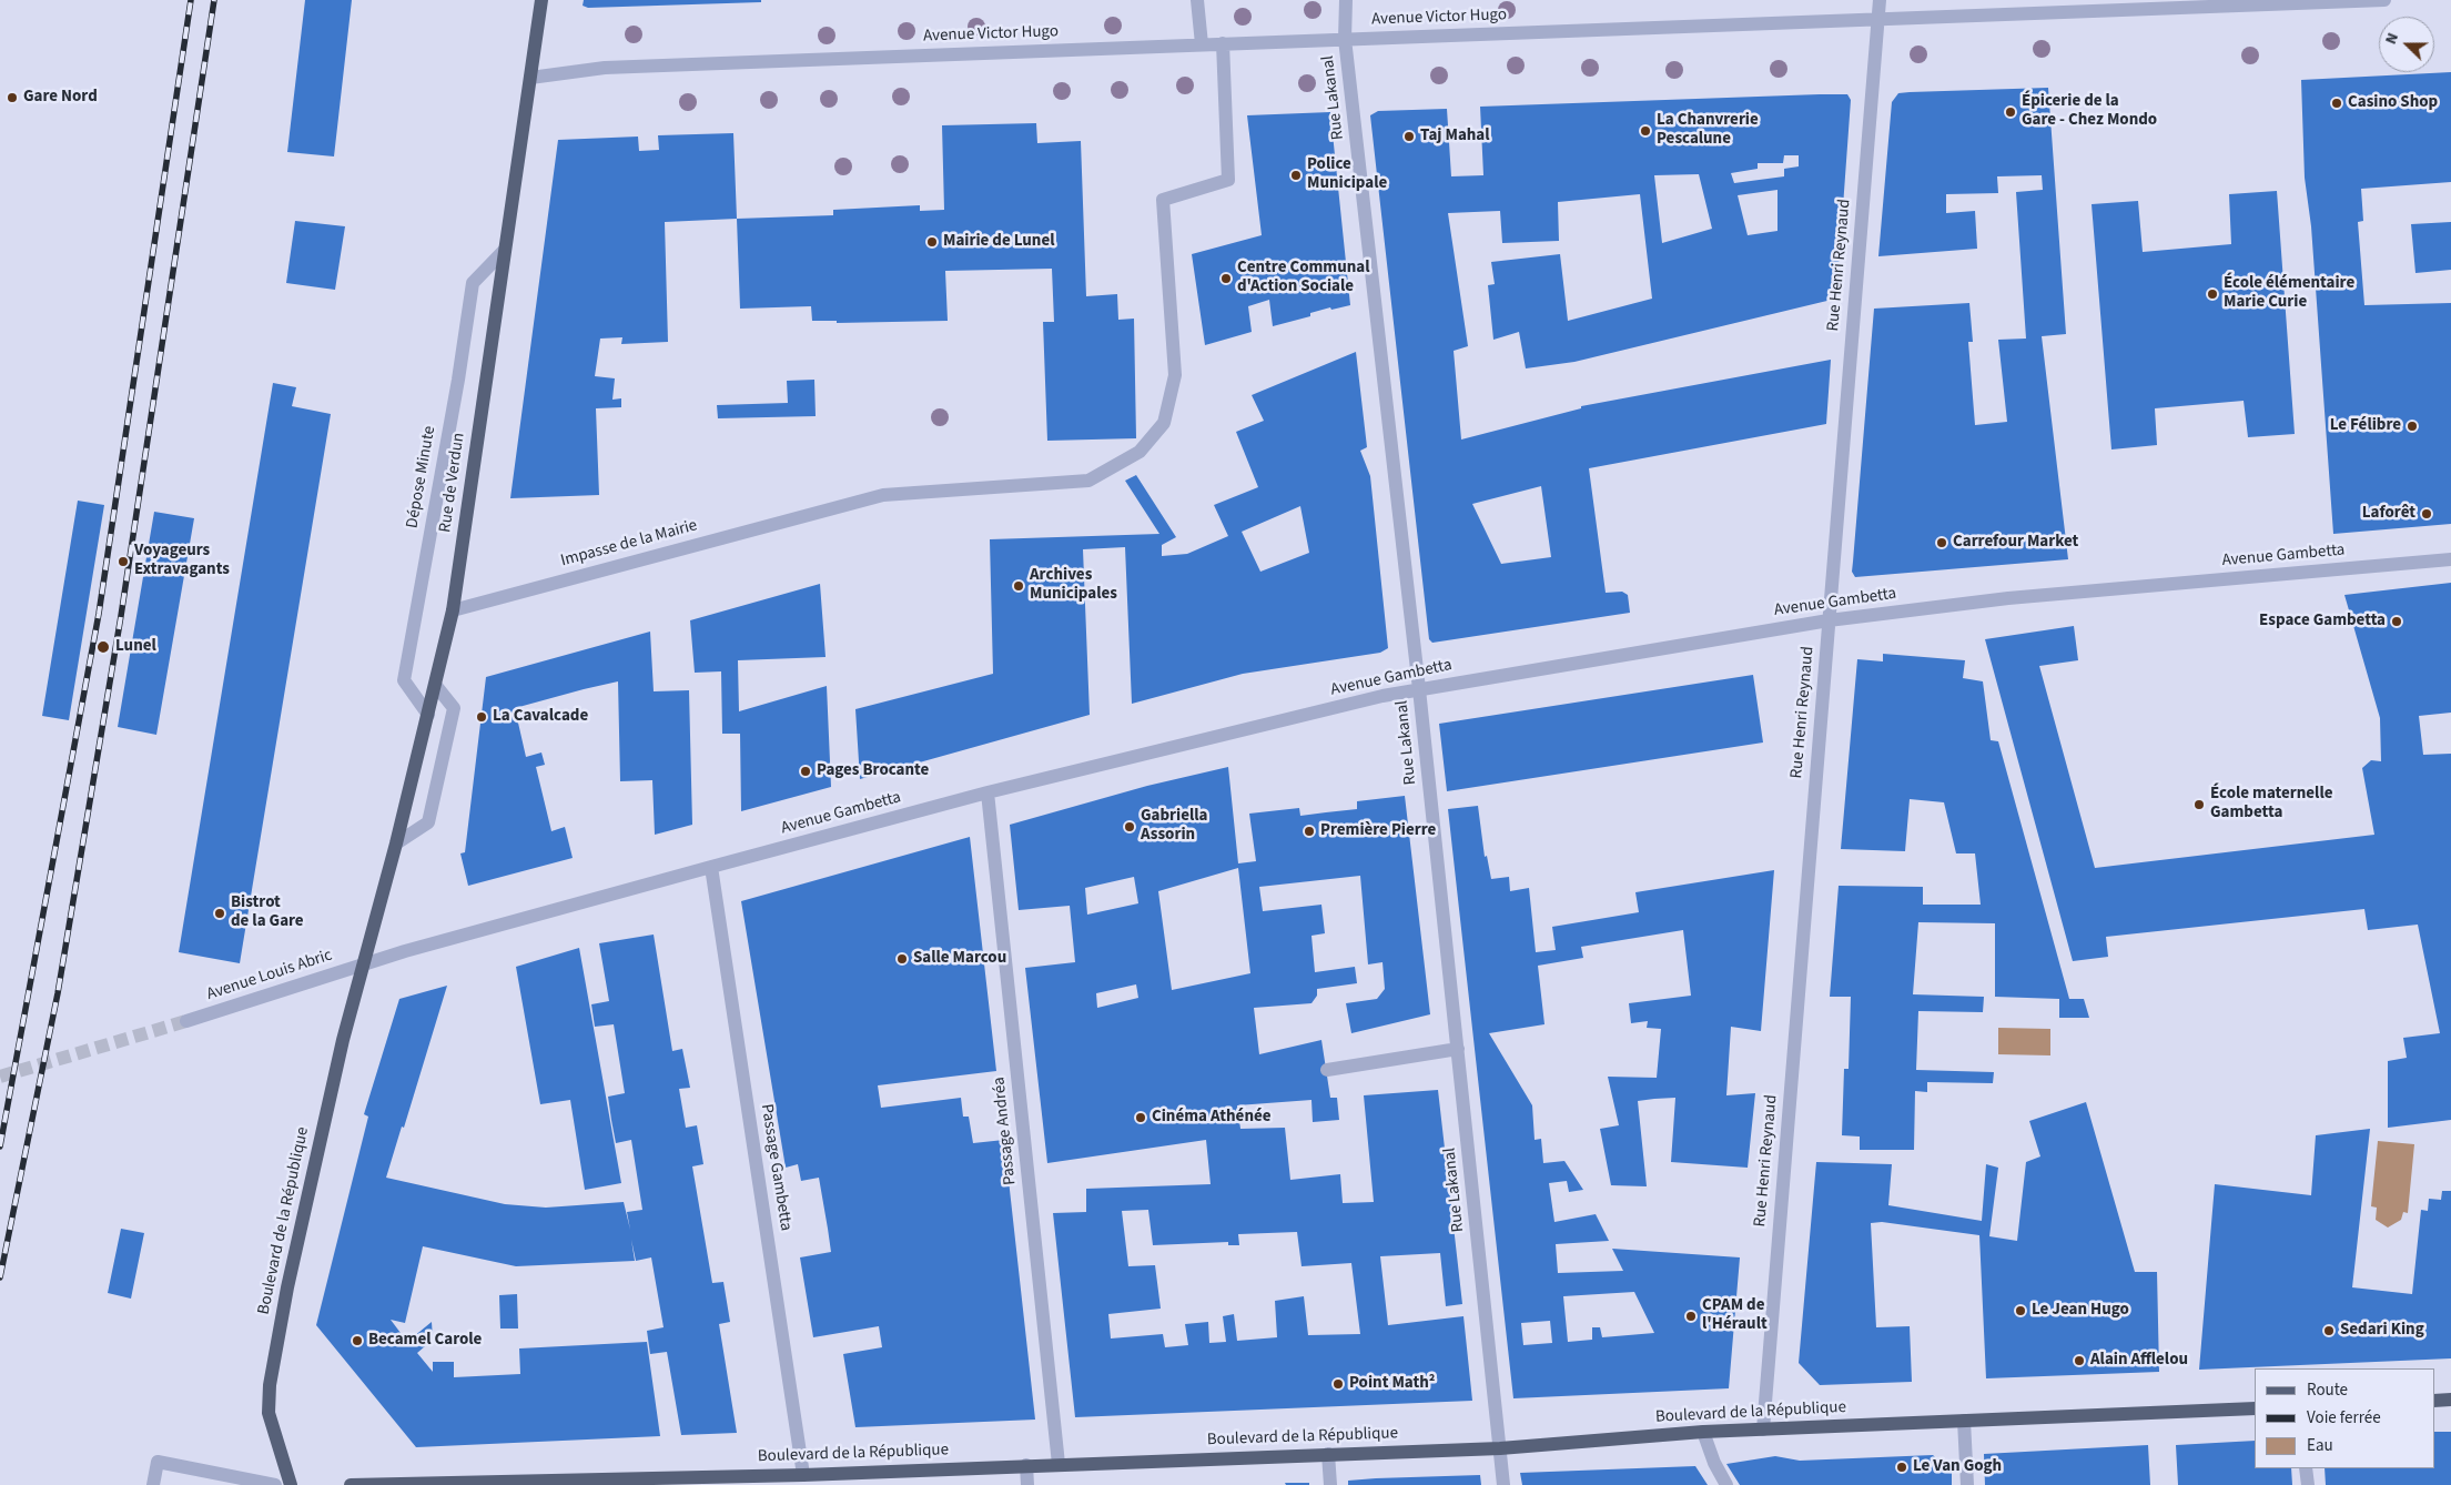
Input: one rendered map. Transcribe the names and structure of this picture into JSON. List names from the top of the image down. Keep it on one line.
{"streets":{"main road":["Rue de Verdun","Boulevard de la République"],"street":["Avenue Victor Hugo","Rue Lakanal","Rue Henri Reynaud","Dépose Minute","Impasse de la Mairie","Avenue Gambetta","Avenue Louis Abric","Passage Andréa","Passage Gambetta"]},"crossings":[["Avenue Victor Hugo","Rue Lakanal"],["Avenue Victor Hugo","Rue Henri Reynaud"],["Avenue Victor Hugo","Rue de Verdun"],["Avenue Victor Hugo","Impasse de la Mairie"],["Rue Lakanal","Avenue Gambetta"],["Rue Lakanal","Boulevard de la République"],["Rue Henri Reynaud","Avenue Gambetta"],["Rue Henri Reynaud","Boulevard de la République"],["Dépose Minute","Rue de Verdun"],["Rue de Verdun","Impasse de la Mairie"],["Rue de Verdun","Avenue Gambetta"],["Rue de Verdun","Avenue Louis Abric"],["Rue de Verdun","Boulevard de la République"],["Avenue Gambetta","Avenue Louis Abric"],["Avenue Gambetta","Passage Andréa"],["Avenue Gambetta","Passage Gambetta"],["Avenue Gambetta","Boulevard de la République"],["Avenue Louis Abric","Boulevard de la République"],["Passage Andréa","Boulevard de la République"],["Passage Gambetta","Boulevard de la République"]],"places":["Gare Nord","Casino Shop","Épicerie de la Gare - Chez Mondo","La Chanvrerie Pescalune","Taj Mahal","Police Municipale","Mairie de Lunel","Centre Communal d'Action Sociale","École élémentaire Marie Curie","Le Félibre","Laforêt","Carrefour Market","Voyageurs Extravagants","Archives Municipales","Espace Gambetta","Lunel","La Cavalcade","Pages Brocante","École maternelle Gambetta","Gabriella Assorin","Première Pierre","Bistrot de la Gare","Salle Marcou","Cinéma Athénée","Le Jean Hugo","CPAM de l'Hérault","Sedari King","Becamel Carole","Alain Afflelou","Point Math²","Le Van Gogh"],"legend":["Route","Voie ferrée","Eau"],"north":"left"}
